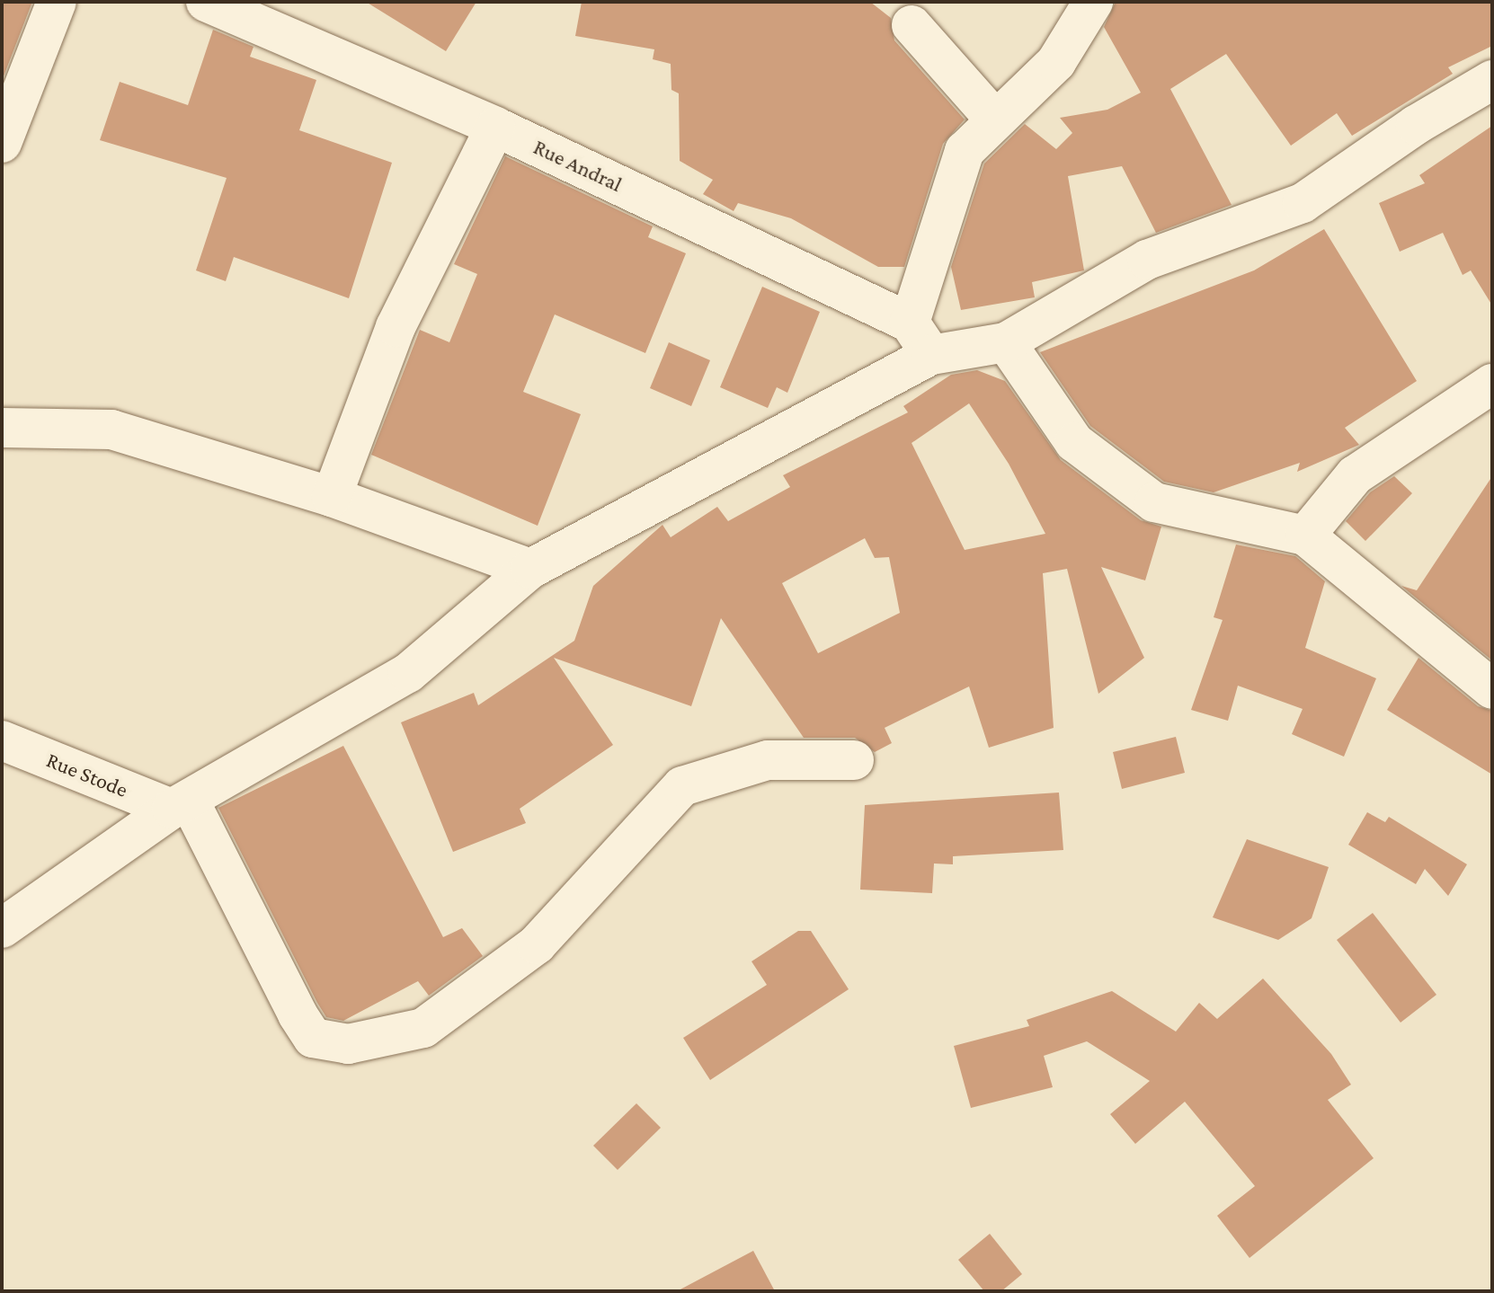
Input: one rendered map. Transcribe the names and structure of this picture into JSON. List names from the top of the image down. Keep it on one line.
{"streets":{"street":["Rue Andral","Rue Stode"]}}
